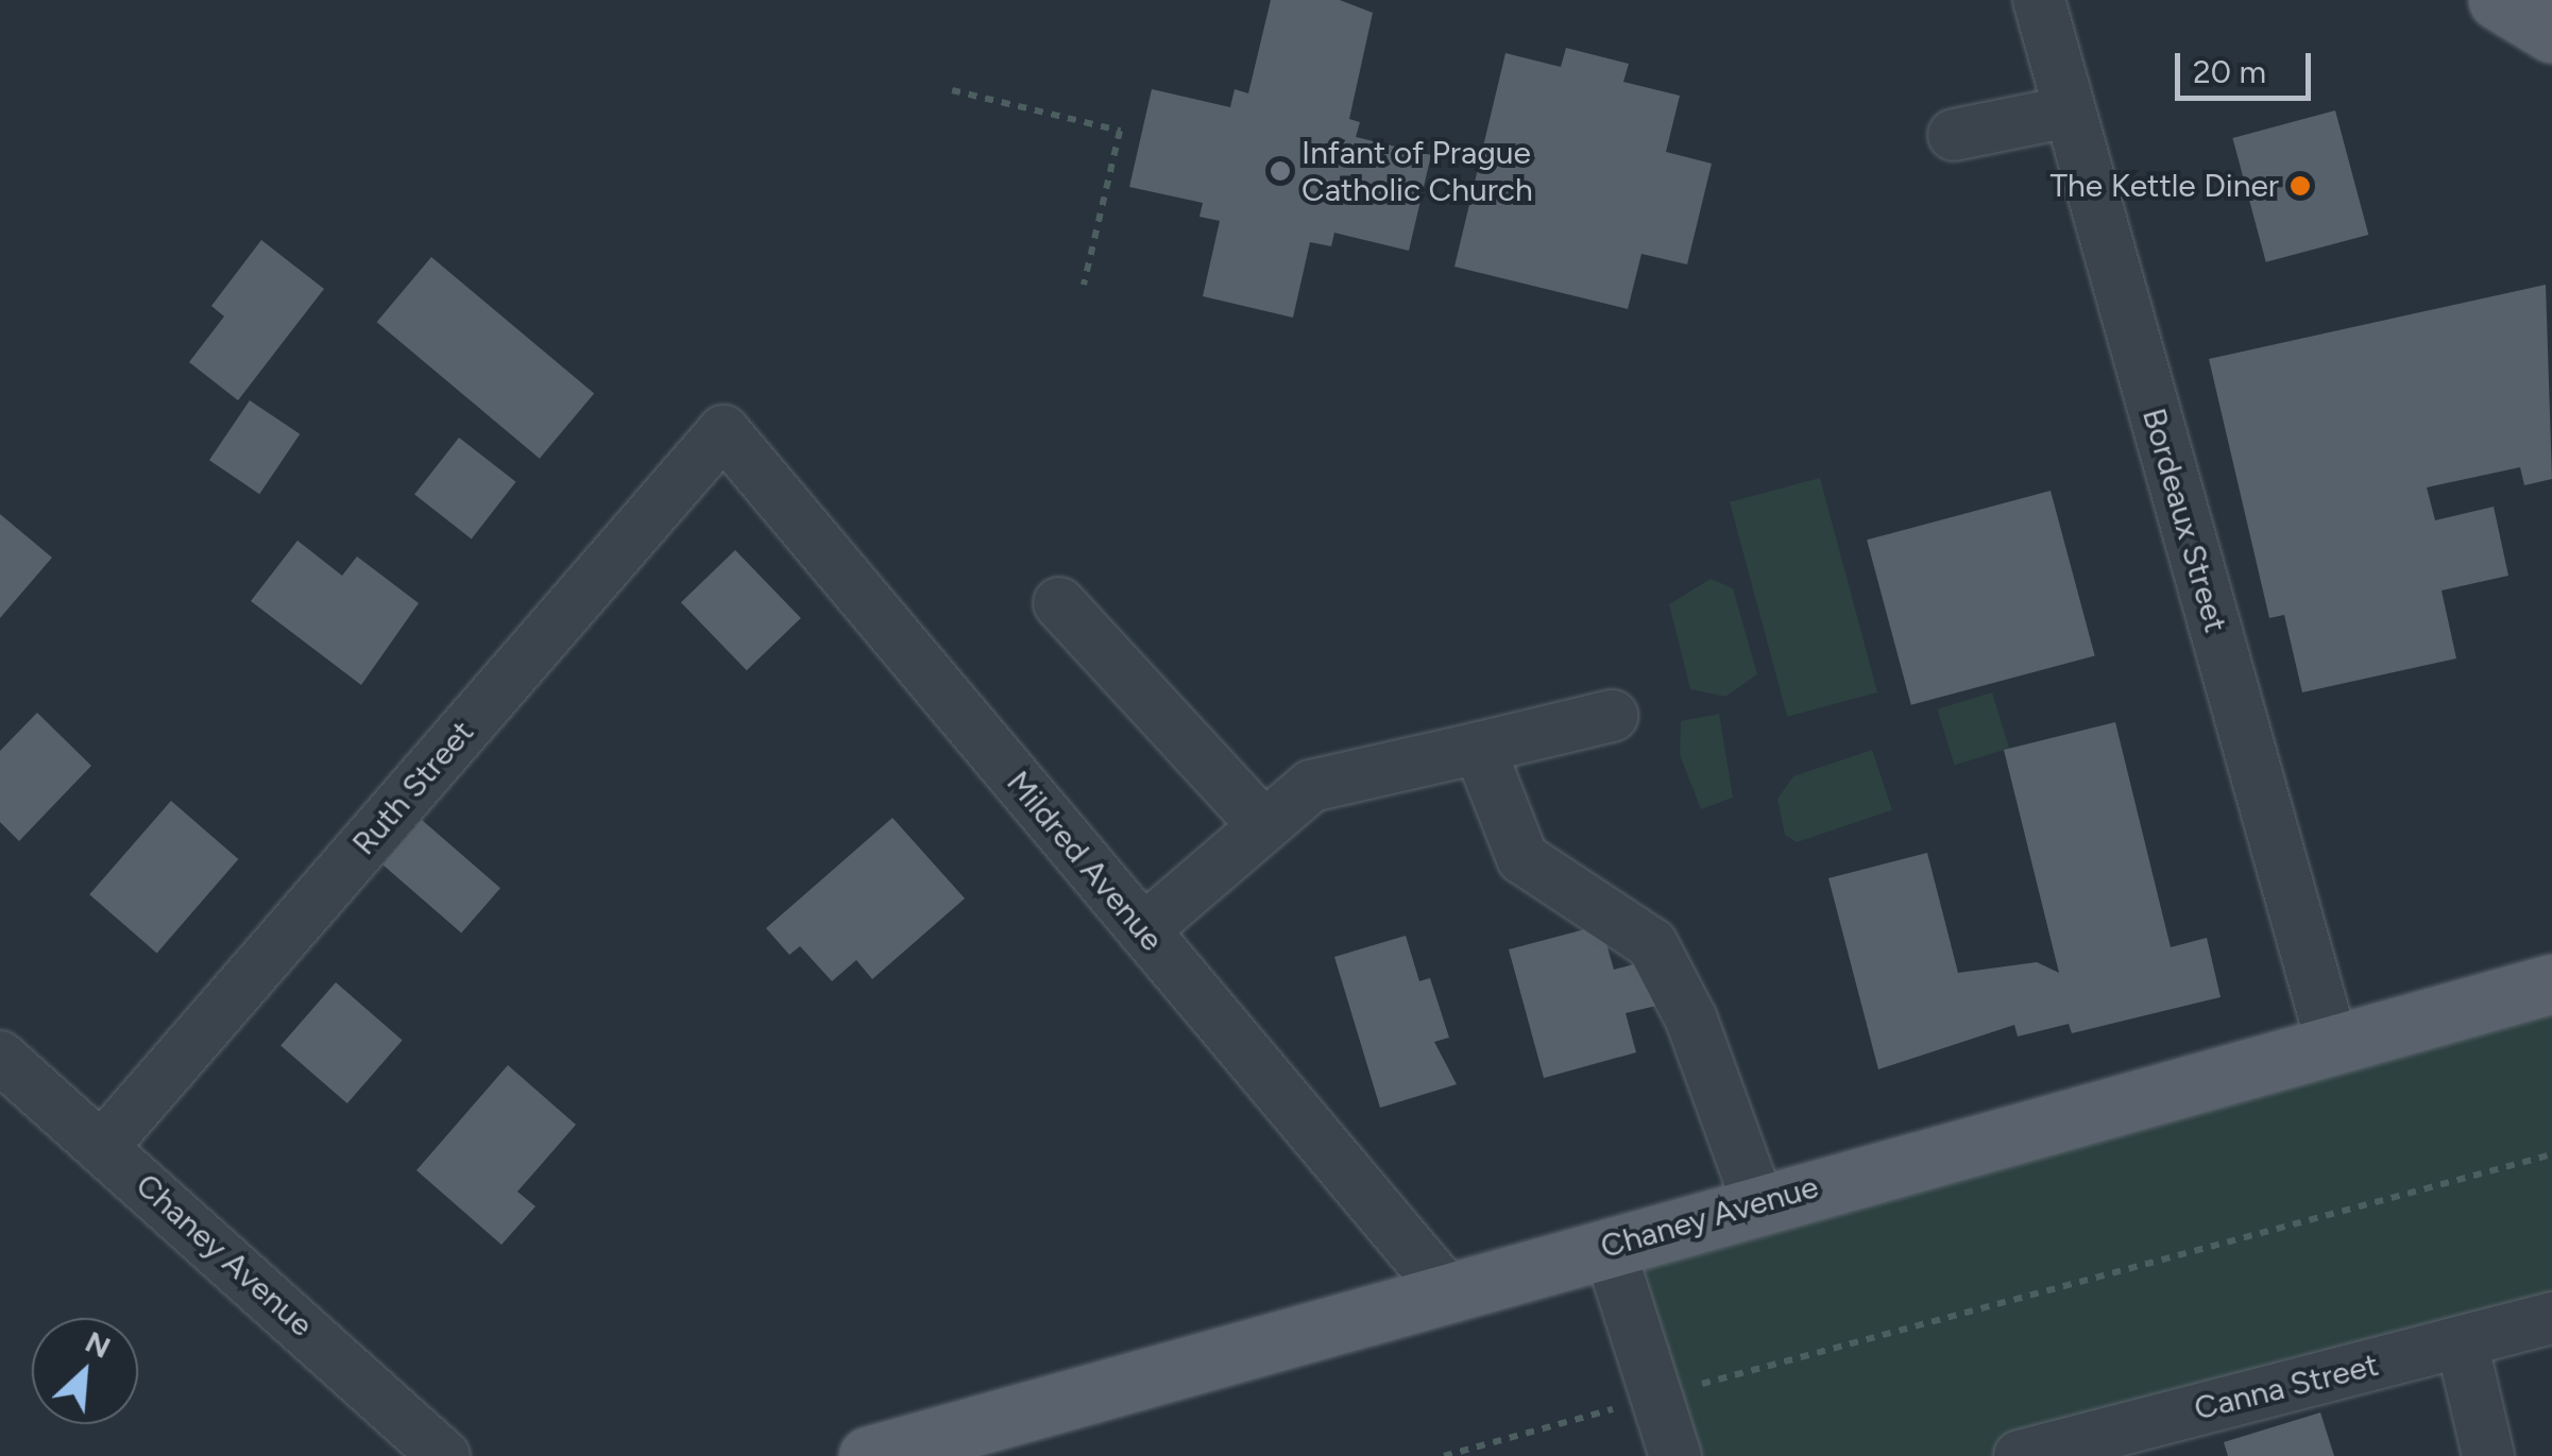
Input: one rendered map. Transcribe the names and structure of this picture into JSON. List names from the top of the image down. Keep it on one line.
{"streets":{"main road":["Chaney Avenue"],"street":["Bordeaux Street","Ruth Street","Mildred Avenue","Canna Street"]},"crossings":[["Bordeaux Street","Chaney Avenue"],["Ruth Street","Mildred Avenue"],["Ruth Street","Chaney Avenue"],["Mildred Avenue","Chaney Avenue"]],"places":["Infant of Prague Catholic Church","The Kettle Diner"],"scale_bar":"20 m","north":"top right"}
